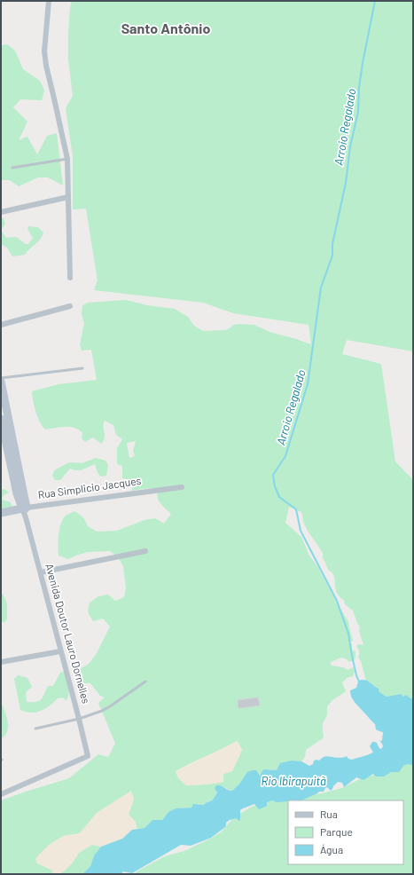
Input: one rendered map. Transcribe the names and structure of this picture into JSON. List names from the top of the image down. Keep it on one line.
{"streets":{"main road":["Rua Simplicio Jacques","Avenida Doutor Lauro Dornelles"]},"crossings":[["Rua Simplicio Jacques","Avenida Doutor Lauro Dornelles"]],"districts":["Santo Antônio"],"water":["Arroio Regalado","Rio Ibirapuitã"],"legend":["Rua","Parque","Água"]}
